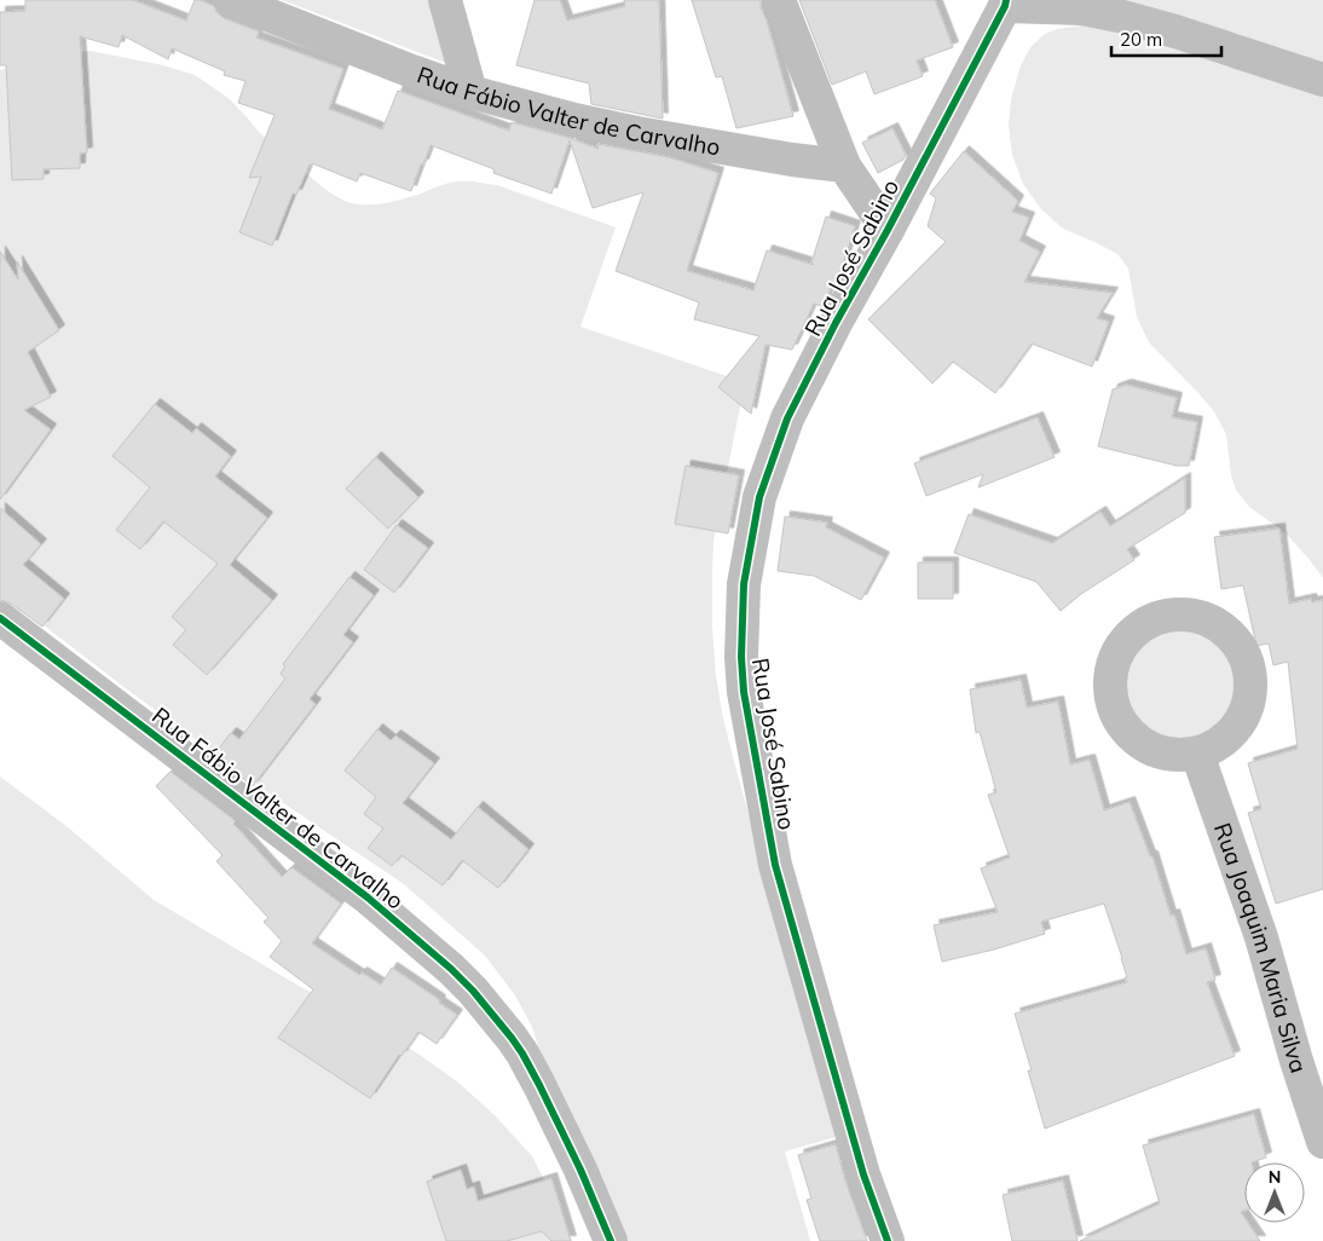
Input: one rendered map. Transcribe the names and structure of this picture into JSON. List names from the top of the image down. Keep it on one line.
{"streets":{"street":["Rua Fábio Valter de Carvalho","Rua José Sabino","Rua Joaquim Maria Silva"]},"scale_bar":"20 m","north":"top"}
